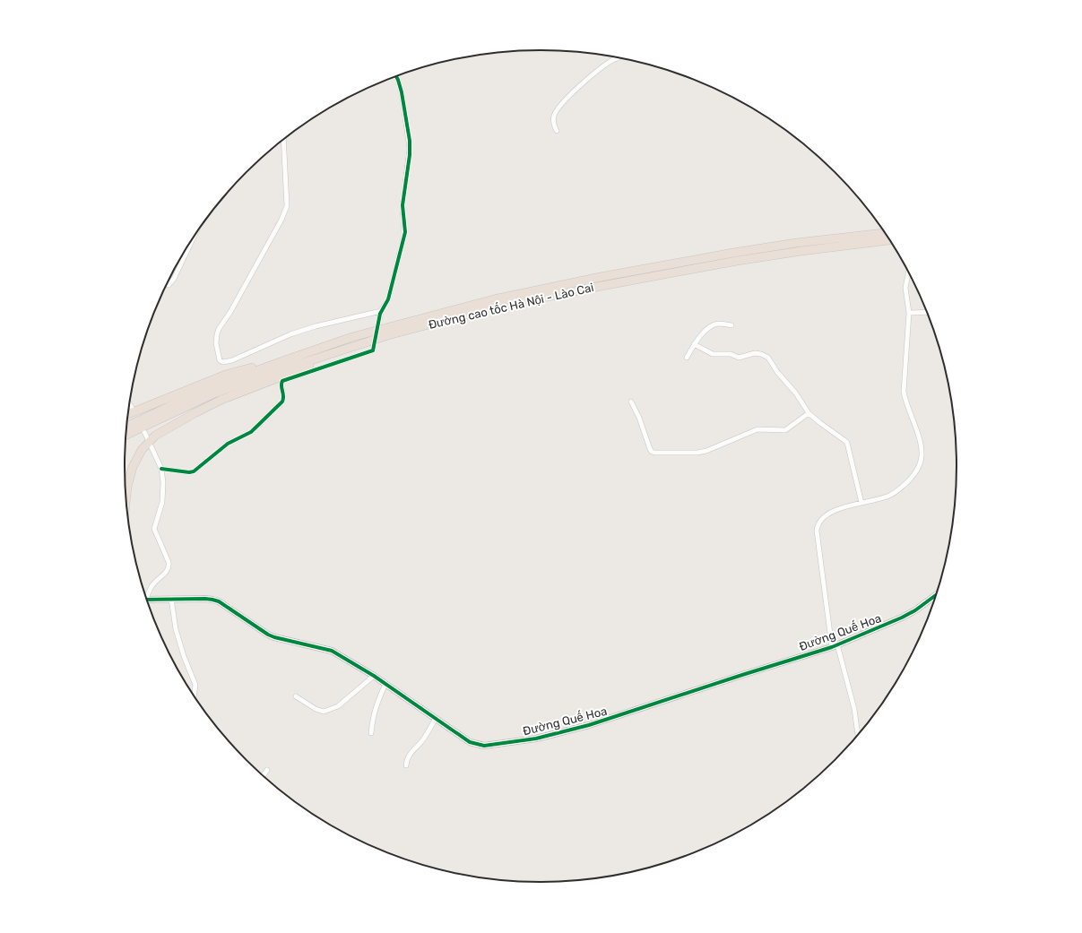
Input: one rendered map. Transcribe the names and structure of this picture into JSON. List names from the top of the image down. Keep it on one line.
{"streets":{"highway":["Đường cao tốc Hà Nội - Lào Cai"],"street":["Đường Quế Hoa"]}}
